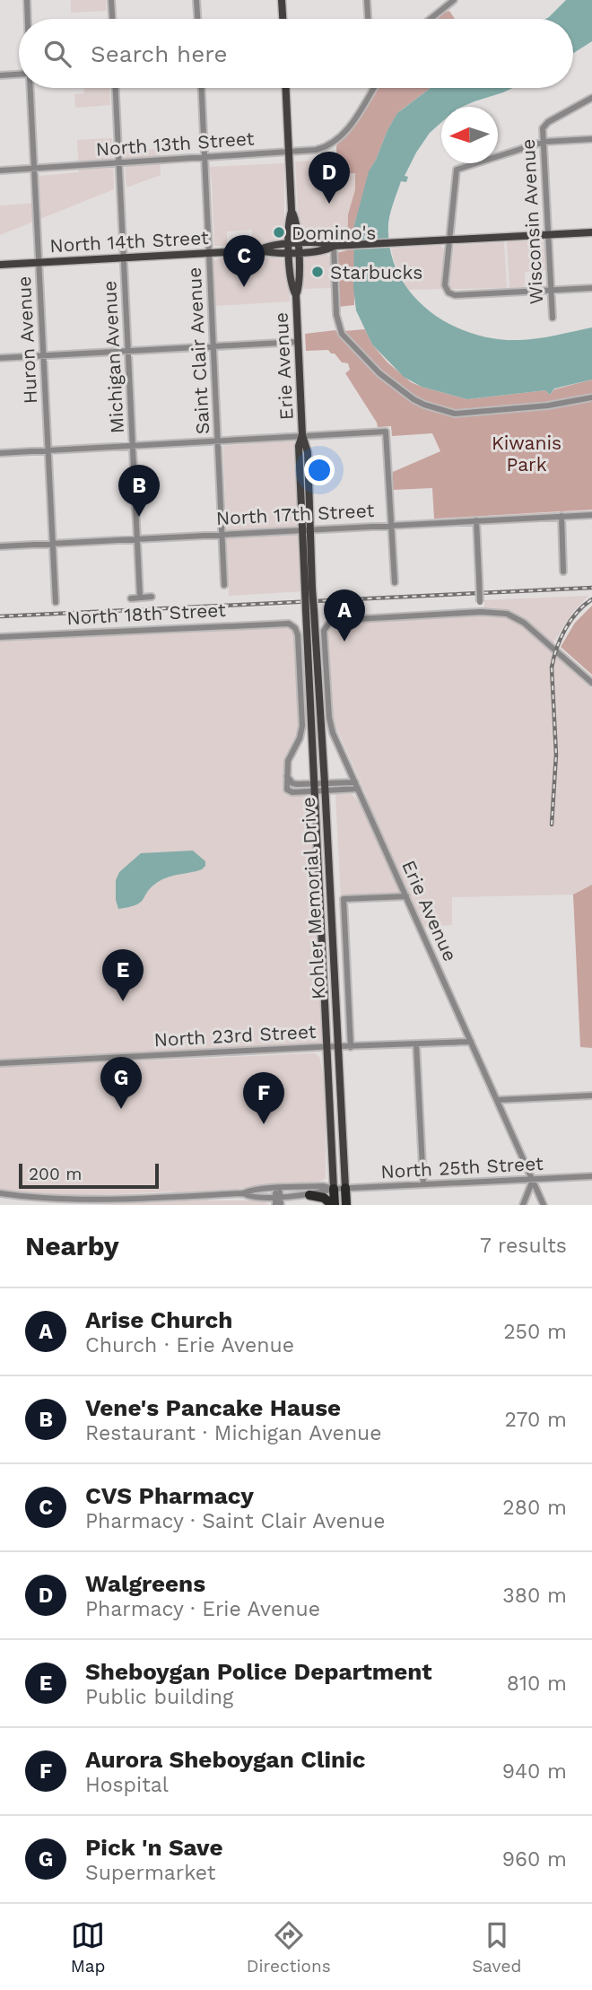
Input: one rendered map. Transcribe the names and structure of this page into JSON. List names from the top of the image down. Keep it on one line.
{"streets":{"highway":["Kohler Memorial Drive"],"main road":["North 14th Street","Erie Avenue"],"street":["North 13th Street","Wisconsin Avenue","Huron Avenue","Saint Clair Avenue","Michigan Avenue","North 17th Street","North 18th Street","North 23rd Street","North 25th Street"]},"crossings":[["North 13th Street","Huron Avenue"],["North 13th Street","Saint Clair Avenue"],["North 13th Street","Michigan Avenue"],["North 13th Street","Erie Avenue"],["Wisconsin Avenue","North 14th Street"],["North 14th Street","Huron Avenue"],["North 14th Street","Saint Clair Avenue"],["North 14th Street","Michigan Avenue"],["North 14th Street","Erie Avenue"],["Huron Avenue","North 17th Street"],["Saint Clair Avenue","North 17th Street"],["Michigan Avenue","North 17th Street"],["Erie Avenue","North 17th Street"],["Erie Avenue","Kohler Memorial Drive"],["Erie Avenue","North 23rd Street"],["Erie Avenue","North 25th Street"],["North 18th Street","Kohler Memorial Drive"],["Kohler Memorial Drive","North 23rd Street"],["Kohler Memorial Drive","North 25th Street"]],"parks":["Kiwanis Park"],"places":["Domino's","Starbucks"],"scale_bar":"200 m","north":"left","page":{"search":"Search here","pins":["D","C","B","A","E","G","F"],"scale":"200 m","heading":["Nearby","7 results"],"list":[{"mark":"A","name":"Arise Church","note":"Church · Erie Avenue","value":"250 m"},{"mark":"B","name":"Vene's Pancake Hause","note":"Restaurant · Michigan Avenue","value":"270 m"},{"mark":"C","name":"CVS Pharmacy","note":"Pharmacy · Saint Clair Avenue","value":"280 m"},{"mark":"D","name":"Walgreens","note":"Pharmacy · Erie Avenue","value":"380 m"},{"mark":"E","name":"Sheboygan Police Department","note":"Public building","value":"810 m"},{"mark":"F","name":"Aurora Sheboygan Clinic","note":"Hospital","value":"940 m"},{"mark":"G","name":"Pick 'n Save","note":"Supermarket","value":"960 m"}],"nav":["Map","Directions","Saved"]}}
